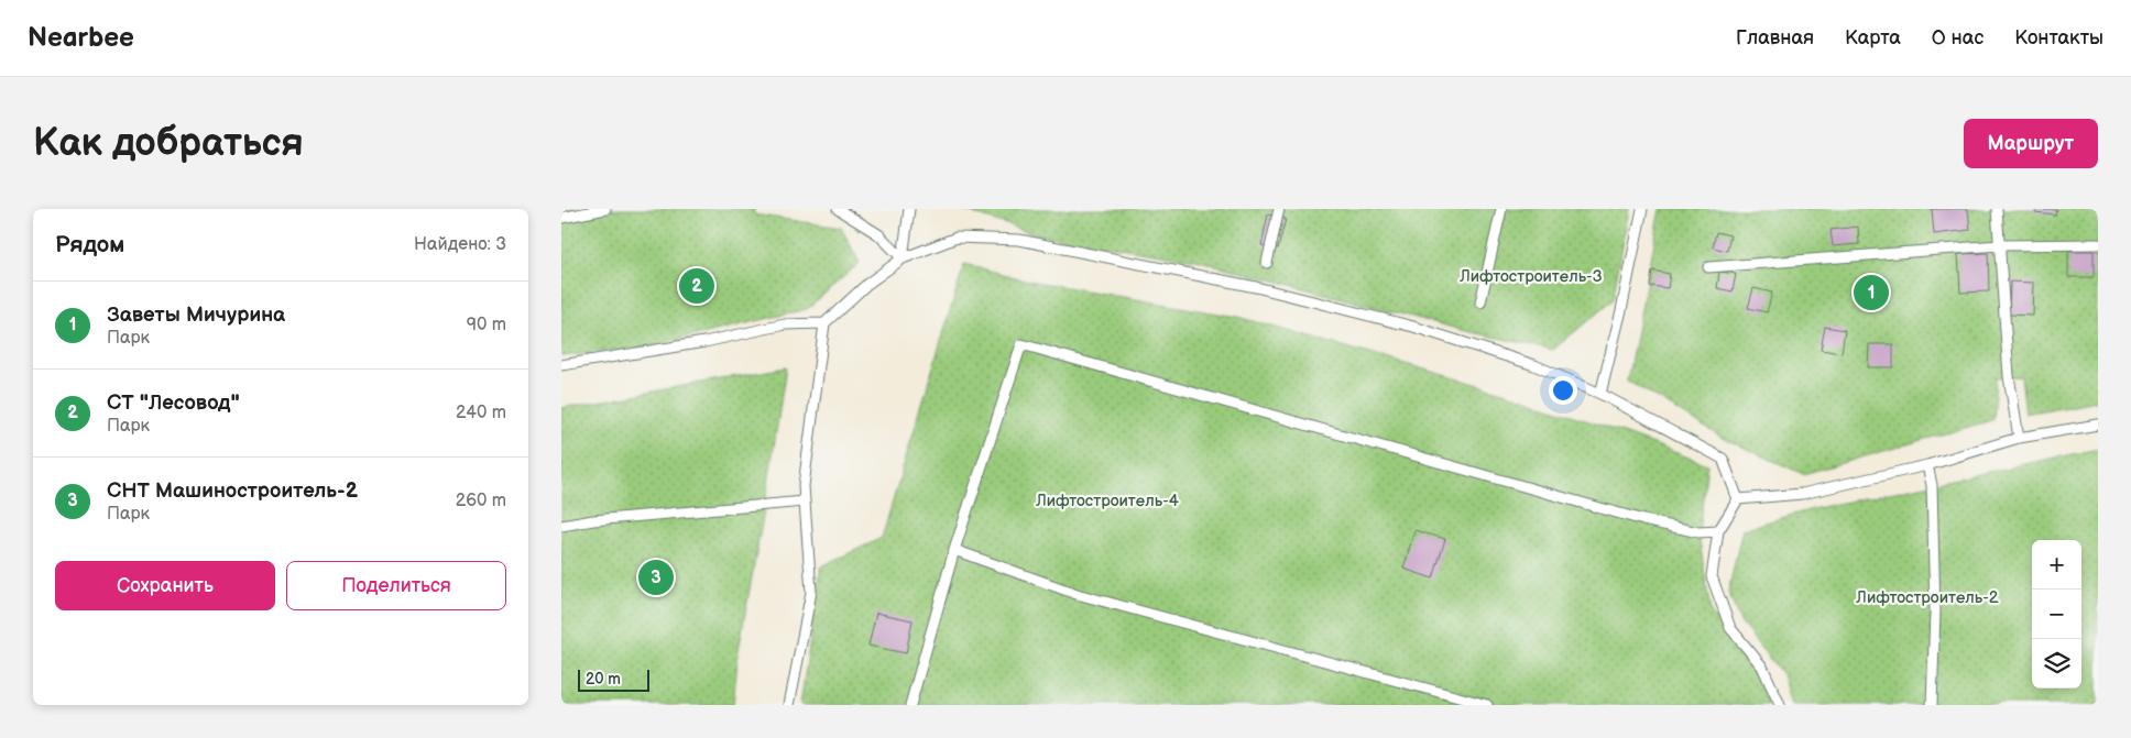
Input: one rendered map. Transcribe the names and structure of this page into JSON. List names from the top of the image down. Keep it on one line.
{"parks":["Лифтостроитель-3","Лифтостроитель-4","Лифтостроитель-2"],"scale_bar":"20 m","page":{"header":"Nearbee","nav":["Главная","Карта","О нас","Контакты"],"buttons":["Маршрут",["Сохранить","Поделиться"]],"title":"Как добраться","heading":["Рядом","Найдено: 3"],"pins":["2","1","3"],"list":[{"mark":"1","name":"Заветы Мичурина","note":"Парк","value":"90 m"},{"mark":"2","name":"СТ \"Лесовод\"","note":"Парк","value":"240 m"},{"mark":"3","name":"СНТ Машиностроитель-2","note":"Парк","value":"260 m"}],"map_buttons":["+","−"],"scale":"20 m"}}
